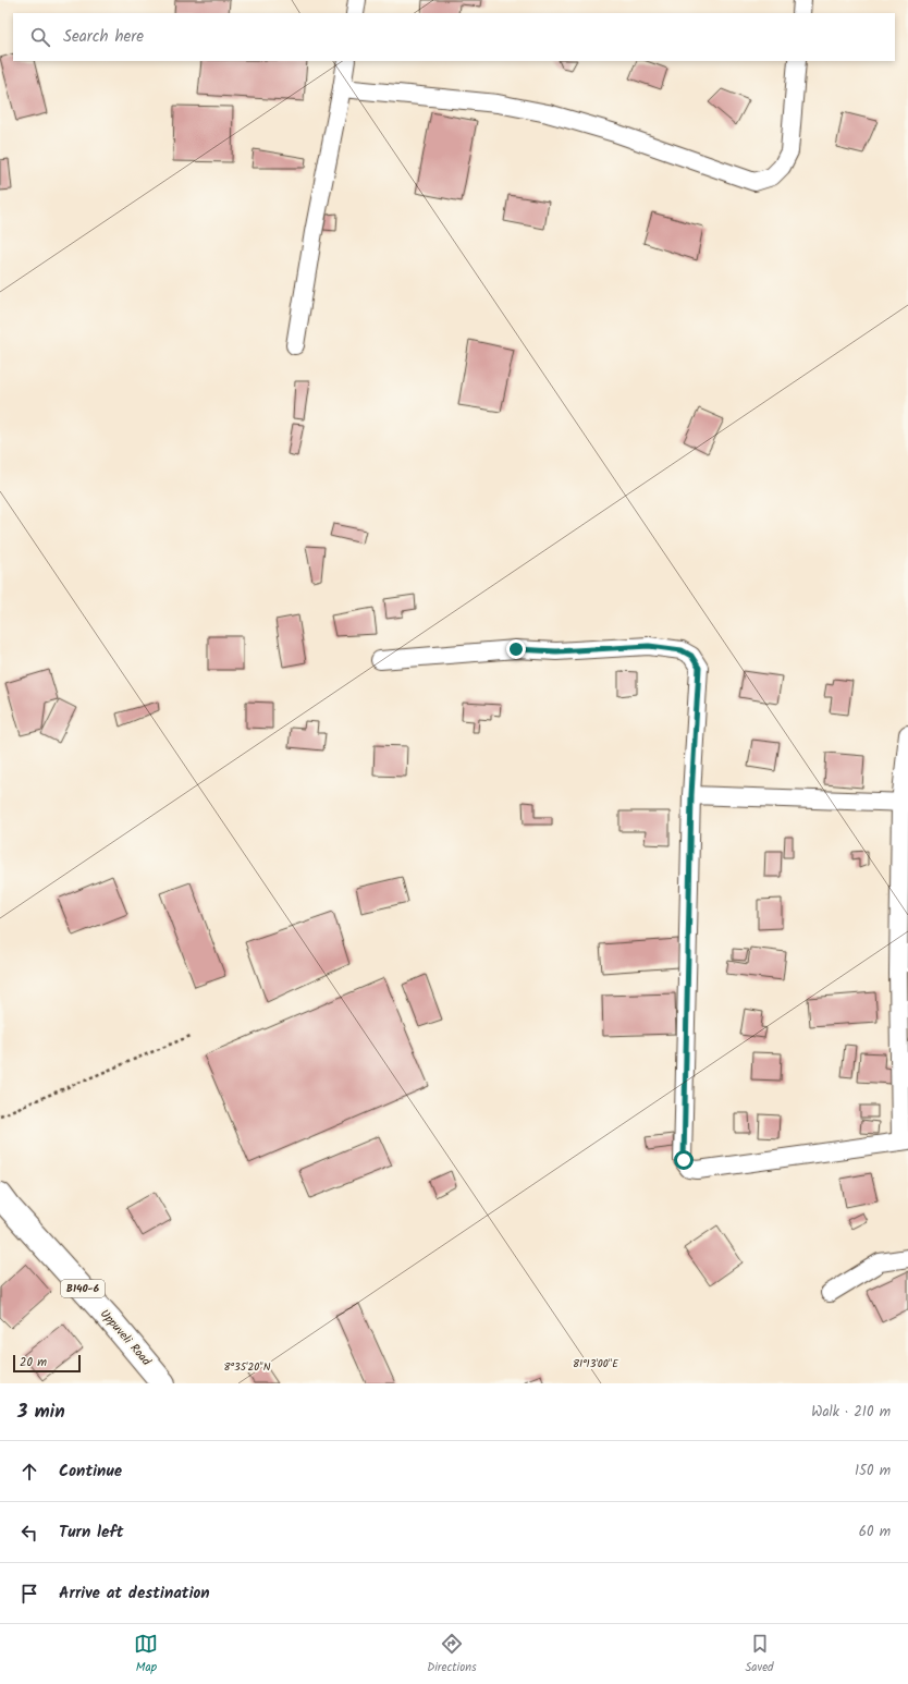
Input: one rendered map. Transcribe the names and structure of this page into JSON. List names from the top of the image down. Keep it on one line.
{"streets":{"main road":["B140-6","Uppuveli Road"]},"scale_bar":"20 m","page":{"search":"Search here","scale":"20 m","heading":["3 min","Walk · 210 m"],"list":[["Continue","150 m"],["Turn left","60 m"],"Arrive at destination"],"nav":["Map","Directions","Saved"]},"coordinates":["81°13'00\"E","8°35'20\"N"]}
